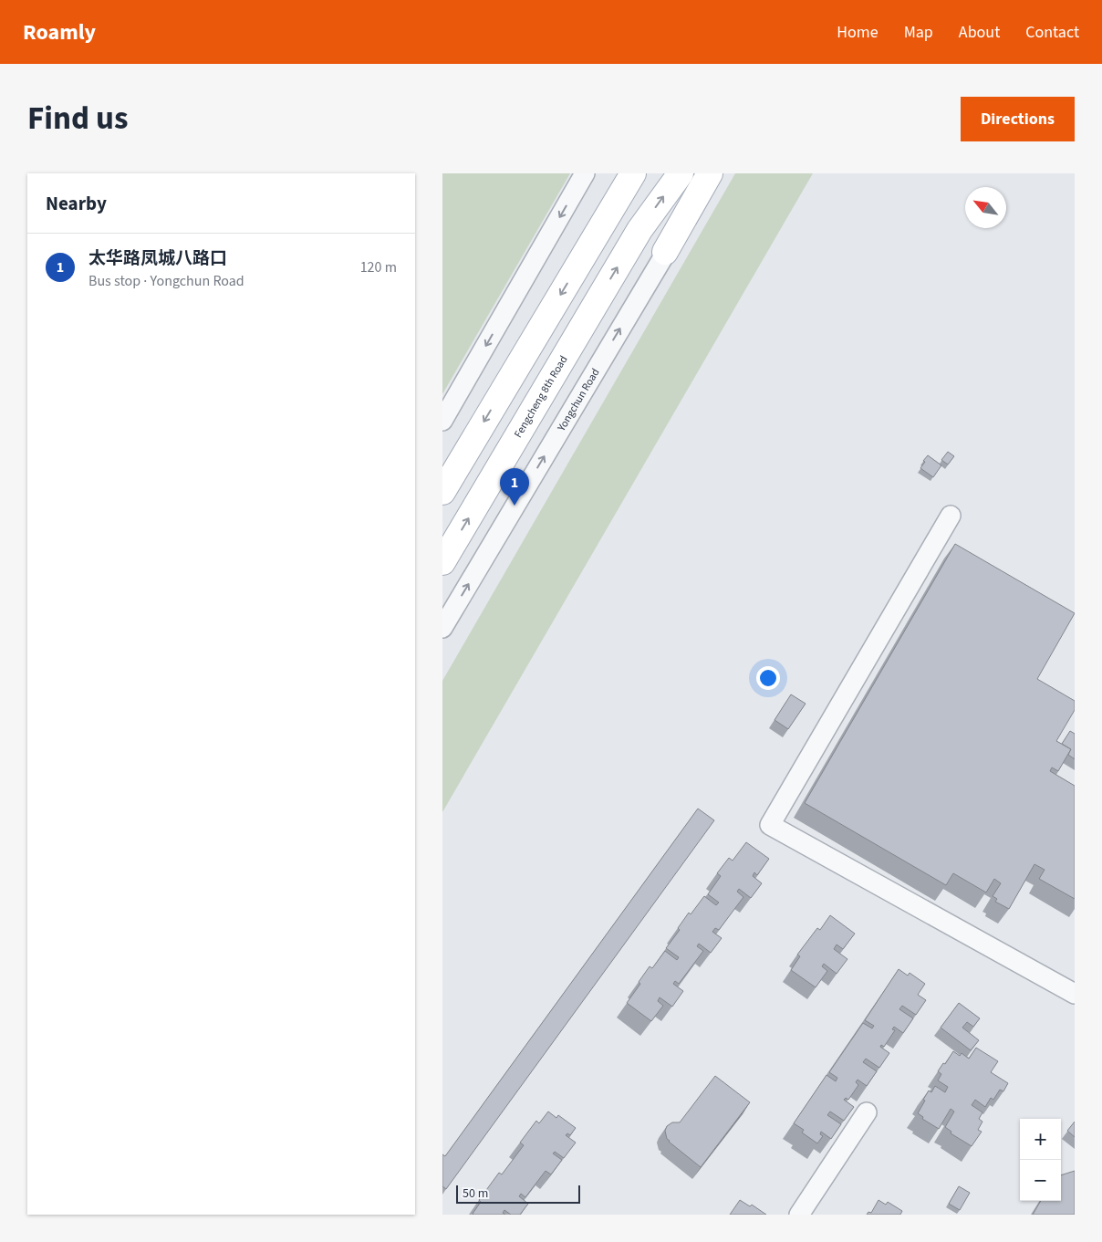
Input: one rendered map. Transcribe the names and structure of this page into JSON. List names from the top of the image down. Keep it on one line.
{"streets":{"main road":["Fengcheng 8th Road"],"street":["Yongchun Road"]},"scale_bar":"50 m","north":"top left","page":{"header":"Roamly","nav":["Home","Map","About","Contact"],"title":"Find us","buttons":"Directions","heading":"Nearby","list":[{"mark":"1","name":"太华路凤城八路口","note":"Bus stop · Yongchun Road","value":"120 m"}],"pins":"1","map_buttons":["+","−"],"scale":"50 m"}}
